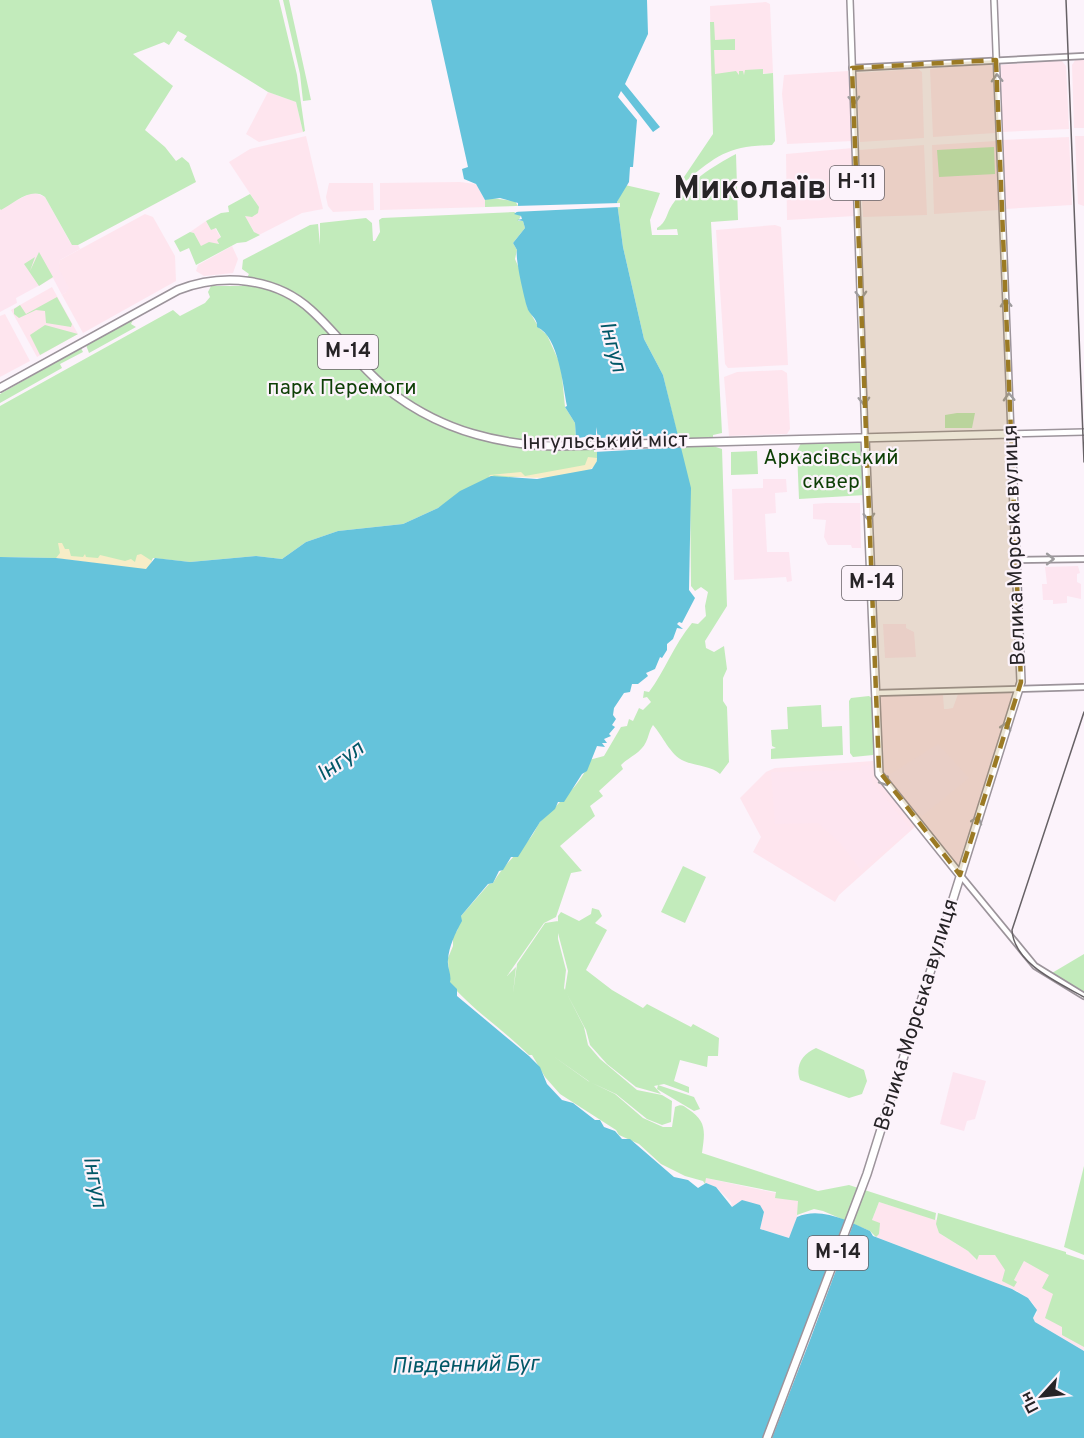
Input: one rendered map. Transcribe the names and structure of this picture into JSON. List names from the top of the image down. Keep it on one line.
{"streets":{"highway":["М-14","Інгульський міст","Велика Морська вулиця"],"main road":["Н-11"]},"crossings":[["Н-11","М-14"],["Н-11","Інгульський міст"],["М-14","Інгульський міст"],["М-14","Велика Морська вулиця"]],"one_way":["Велика Морська вулиця"],"districts":["Миколаїв"],"water":["Інгул","Південний Буг"],"parks":["парк Перемоги","Аркасівський сквер"],"north":"bottom left"}
